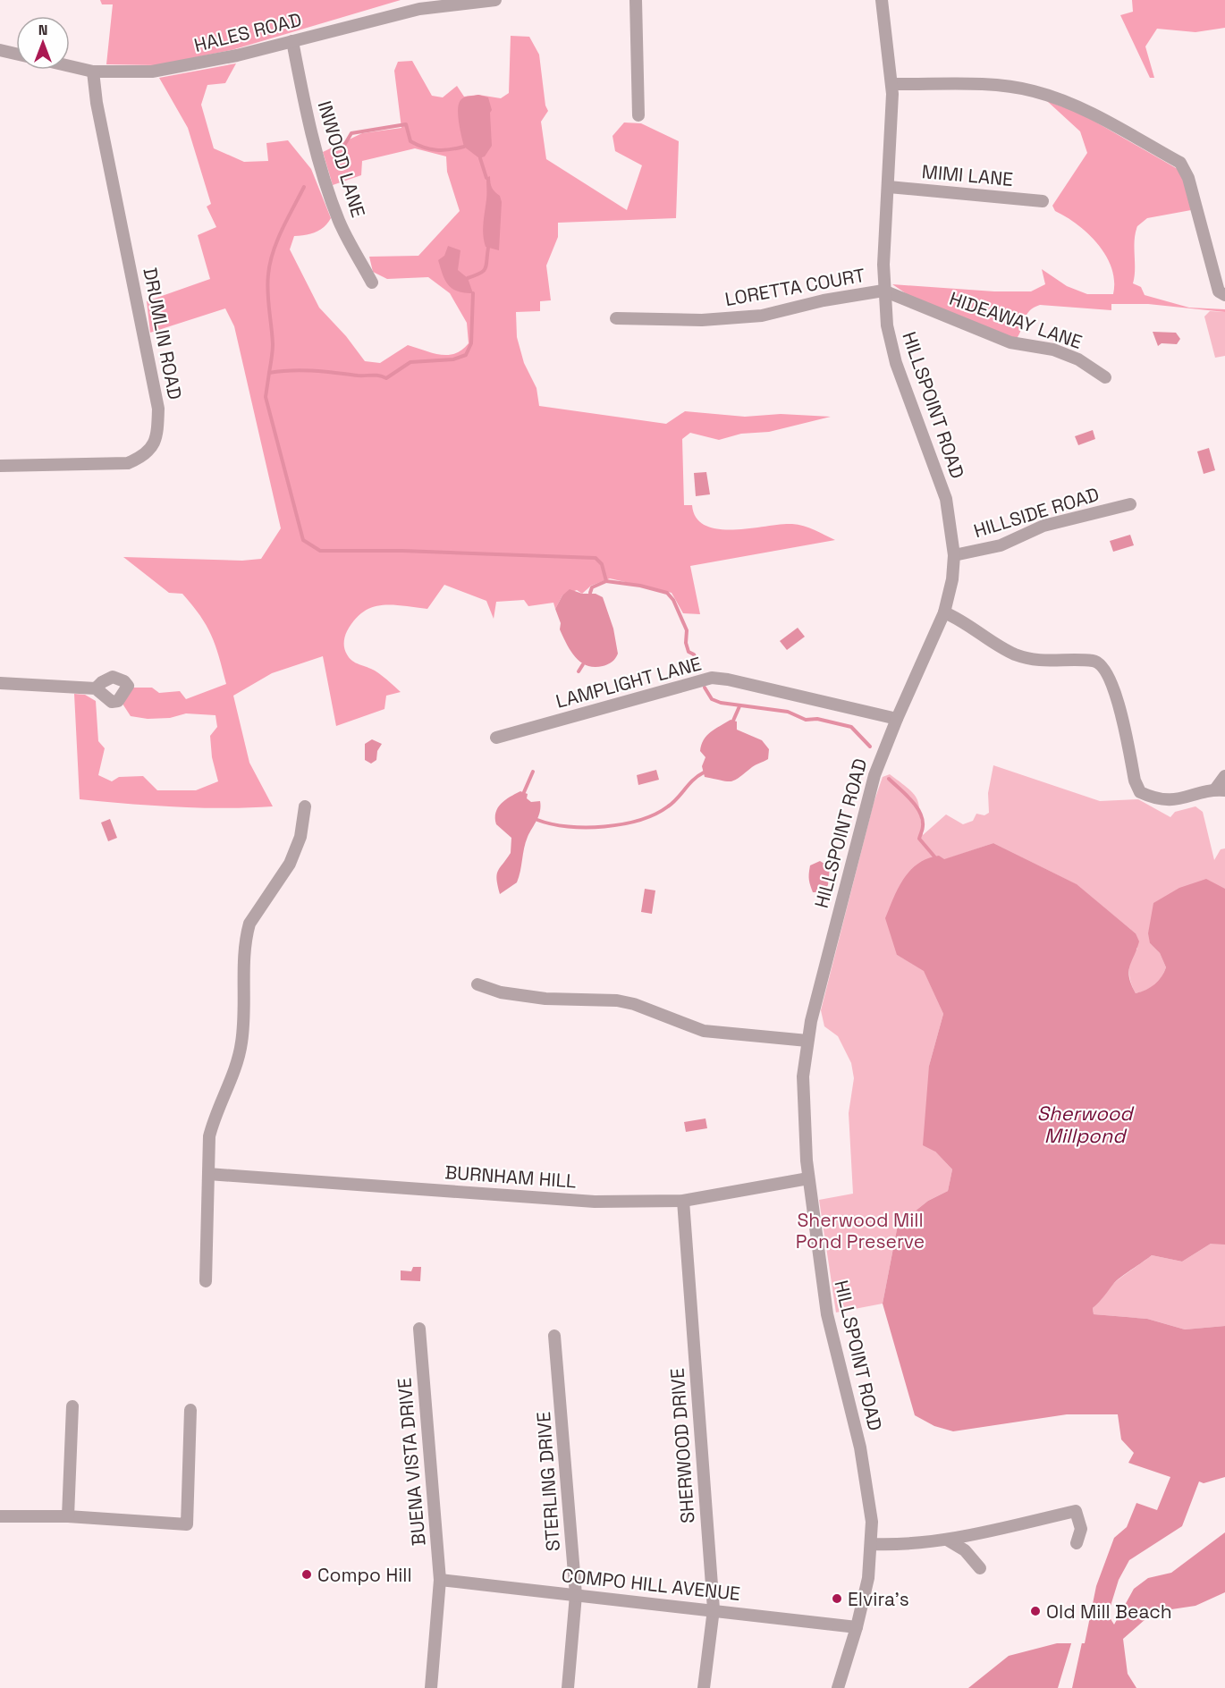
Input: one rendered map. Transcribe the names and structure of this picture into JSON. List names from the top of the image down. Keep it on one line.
{"streets":{"street":["HALES ROAD","INWOOD LANE","MIMI LANE","LORETTA COURT","HIDEAWAY LANE","DRUMLIN ROAD","HILLSPOINT ROAD","HILLSIDE ROAD","LAMPLIGHT LANE","BURNHAM HILL","SHERWOOD DRIVE","BUENA VISTA DRIVE","STERLING DRIVE","COMPO HILL AVENUE"]},"crossings":[["HALES ROAD","INWOOD LANE"],["HALES ROAD","DRUMLIN ROAD"],["MIMI LANE","HILLSPOINT ROAD"],["LORETTA COURT","HIDEAWAY LANE"],["LORETTA COURT","HILLSPOINT ROAD"],["HIDEAWAY LANE","HILLSPOINT ROAD"],["HILLSPOINT ROAD","HILLSIDE ROAD"],["HILLSPOINT ROAD","LAMPLIGHT LANE"],["HILLSPOINT ROAD","BURNHAM HILL"],["HILLSPOINT ROAD","COMPO HILL AVENUE"],["BURNHAM HILL","SHERWOOD DRIVE"],["SHERWOOD DRIVE","COMPO HILL AVENUE"],["BUENA VISTA DRIVE","COMPO HILL AVENUE"],["STERLING DRIVE","COMPO HILL AVENUE"]],"water":["Sherwood Millpond"],"parks":["Sherwood Mill Pond Preserve"],"places":["Compo Hill","Elvira's","Old Mill Beach"],"north":"top"}
